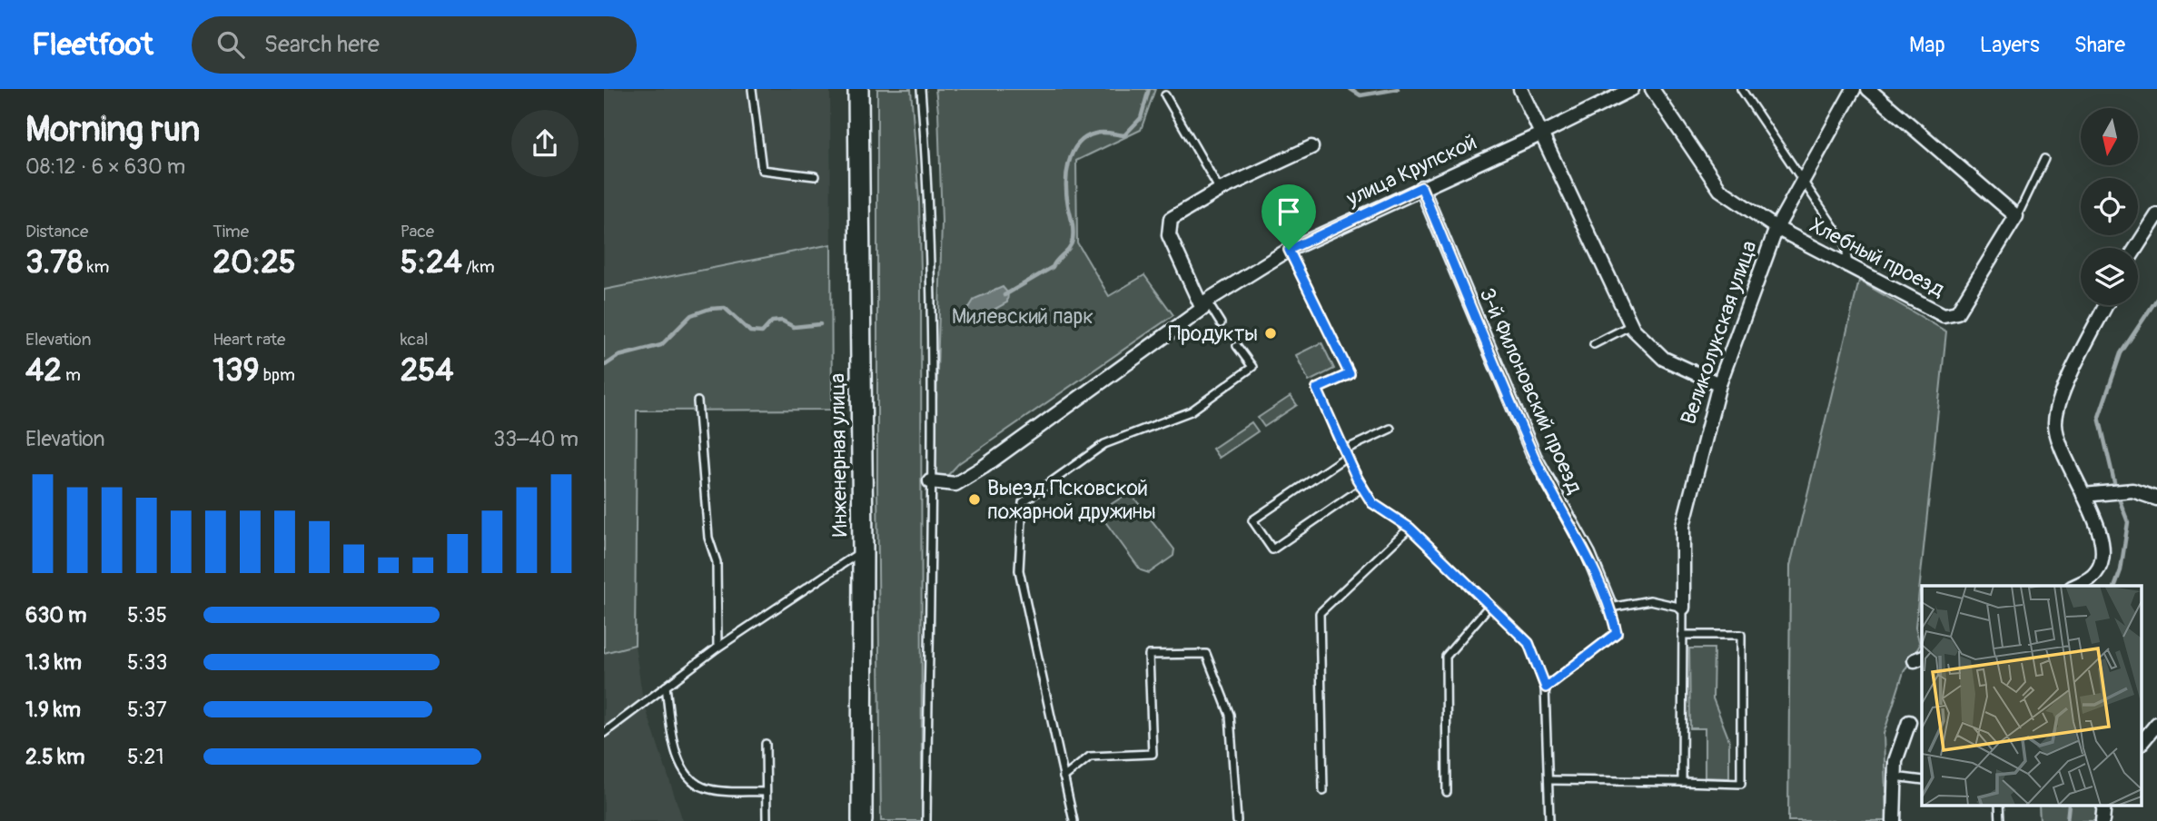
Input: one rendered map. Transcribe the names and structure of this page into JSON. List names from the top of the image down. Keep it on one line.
{"streets":{"main road":["Инженерная улица"],"street":["улица Крупской","Хлебный проезд","Великолукская улица","3-й Филоновский проезд"]},"crossings":[["улица Крупской","3-й Филоновский проезд"],["Хлебный проезд","Великолукская улица"]],"parks":["Милевский парк"],"places":["Продукты","Выезд Псковской пожарной дружины"],"north":"bottom","page":{"header":"Fleetfoot","search":"Search here","nav":["Map","Layers","Share"],"heading":["Morning run","08:12 · 6 × 630 m"],"stats":[["Distance","3.78 km"],["Time","20:25"],["Pace","5:24 /km"],["Elevation","42 m"],["Heart rate","139 bpm"],["kcal","254"]],"chart":["Elevation","33–40 m"],"list":[{"name":"630 m","note":"5:35"},{"name":"1.3 km","note":"5:33"},{"name":"1.9 km","note":"5:37"},{"name":"2.5 km","note":"5:21"}]}}
